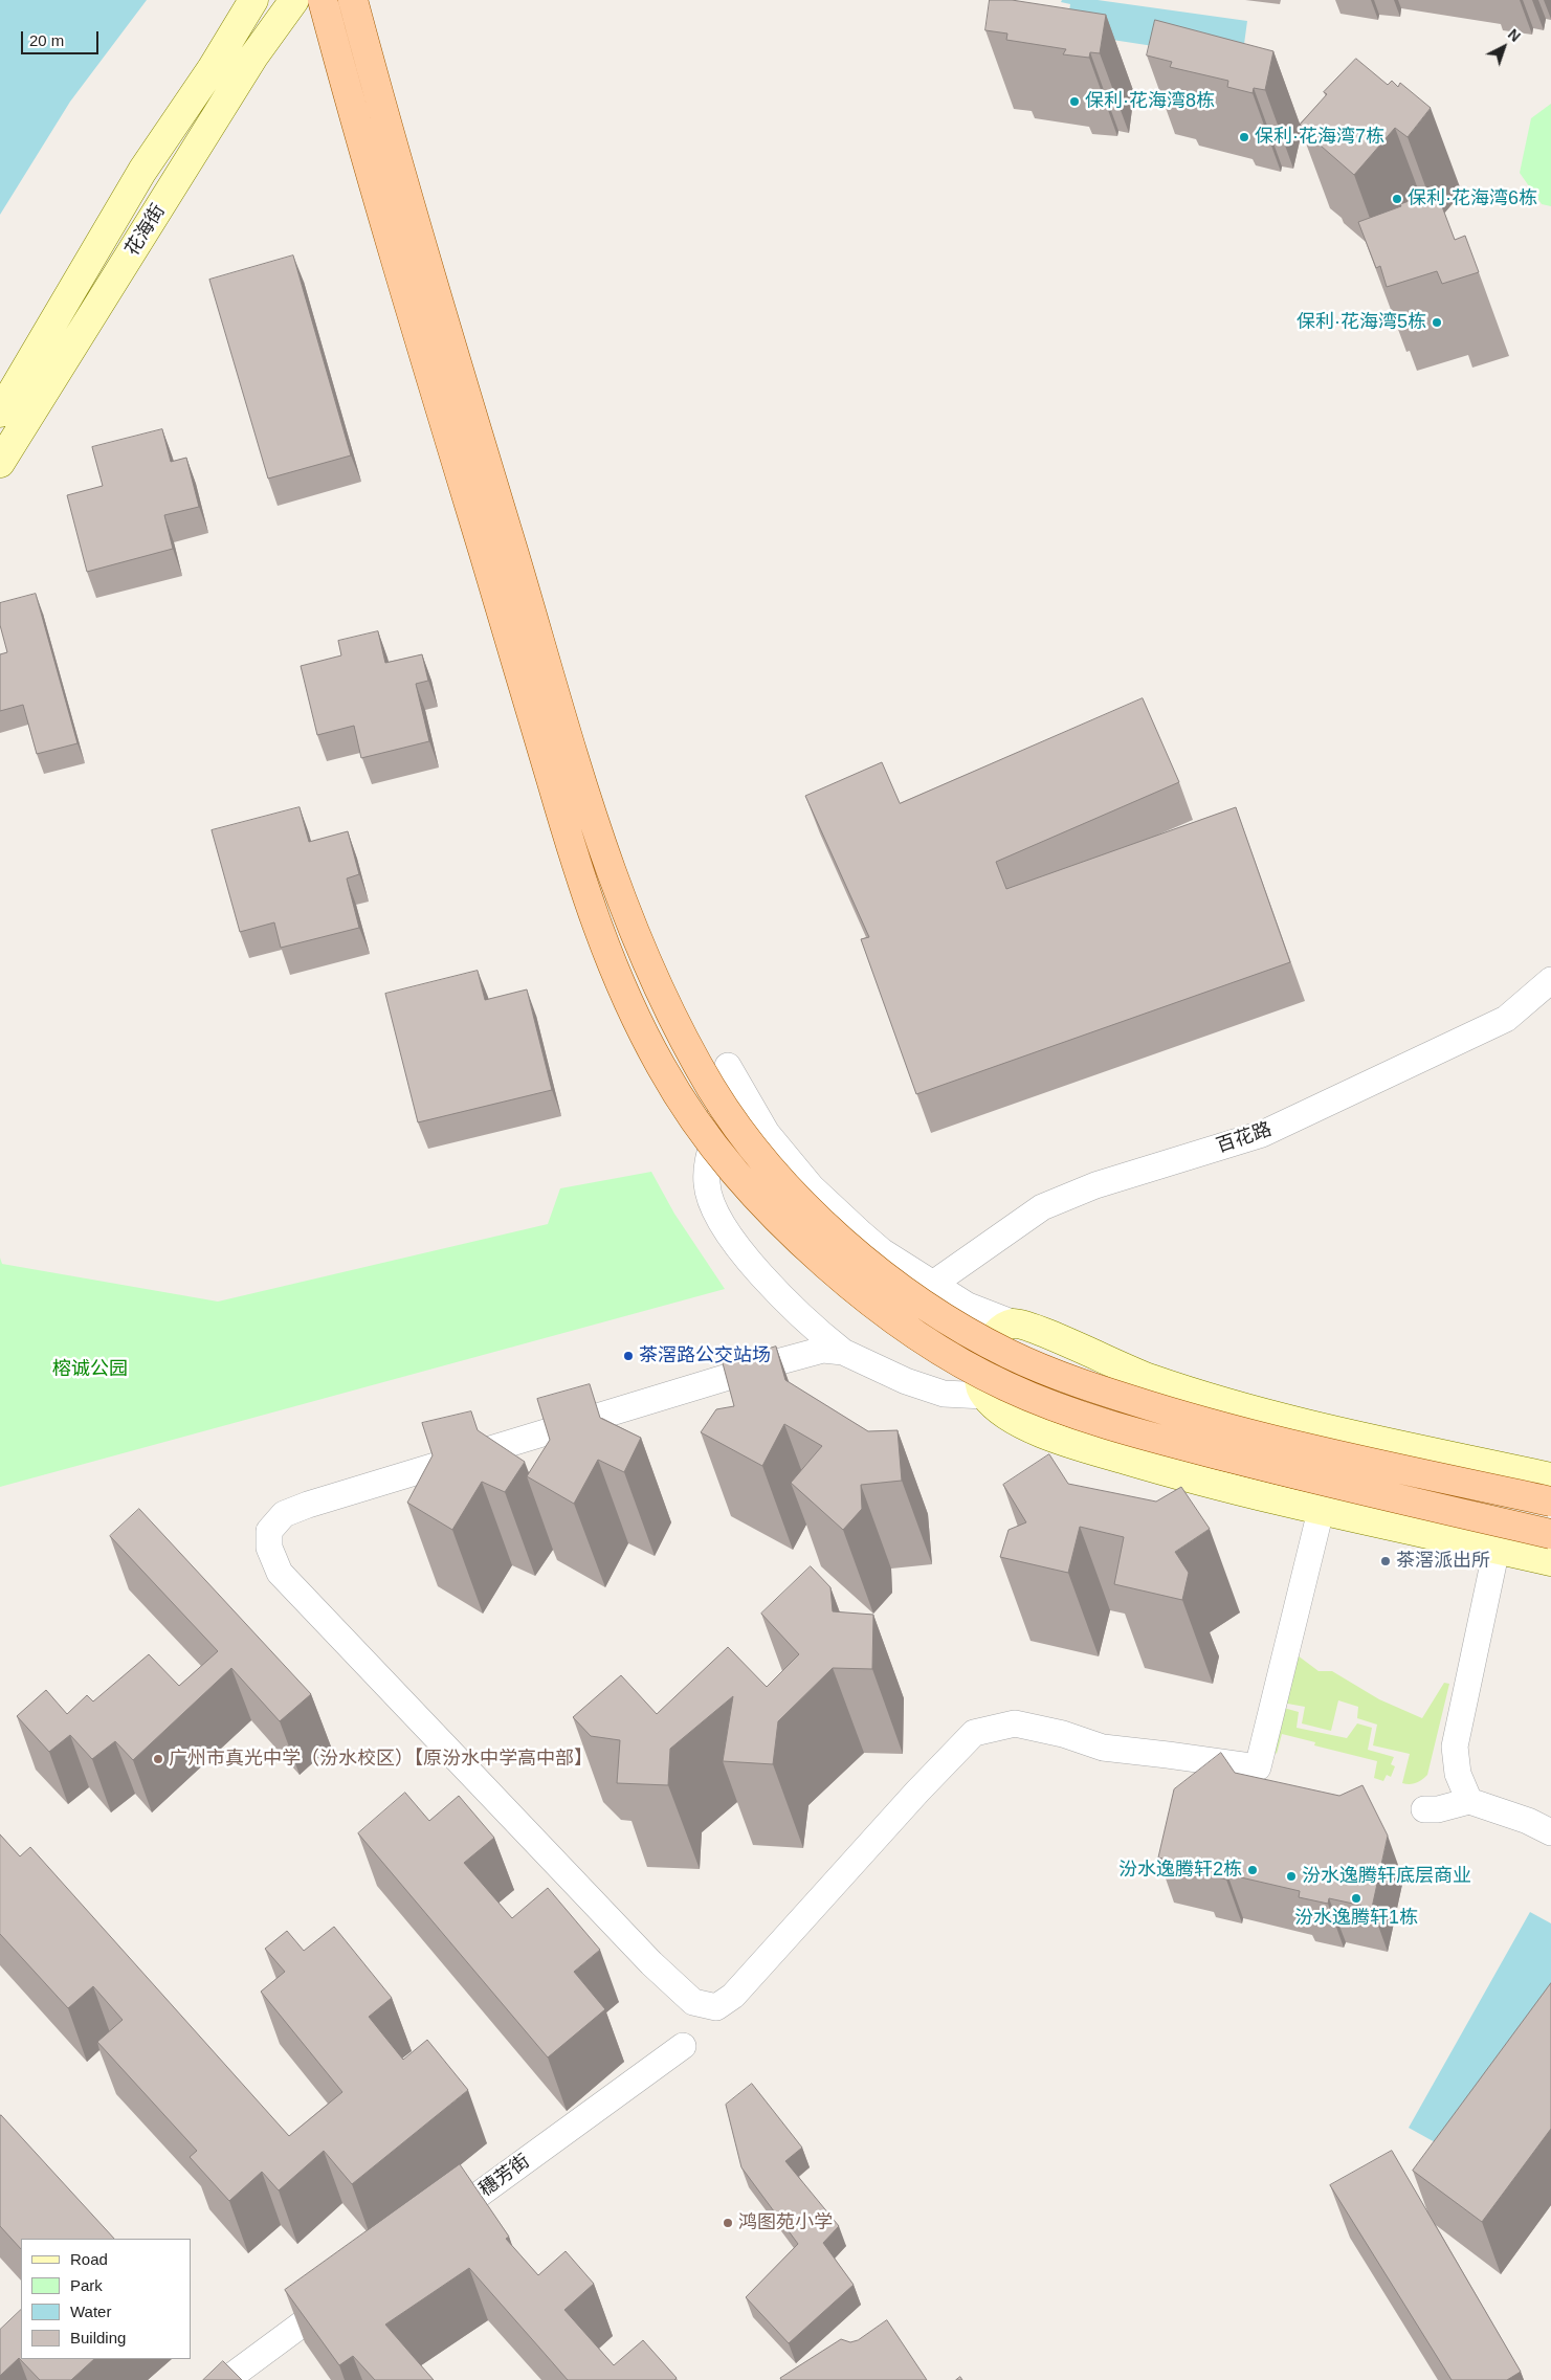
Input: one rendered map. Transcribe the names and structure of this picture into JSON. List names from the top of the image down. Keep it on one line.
{"streets":{"street":["花海街","百花路","穗芳街"]},"parks":["榕诚公园"],"places":["保利·花海湾8栋","保利·花海湾7栋","保利·花海湾6栋","保利·花海湾5栋","茶滘路公交站场","茶滘派出所","广州市真光中学（汾水校区）【原汾水中学高中部】","汾水逸腾轩2栋","汾水逸腾轩底层商业","汾水逸腾轩1栋","鸿图苑小学"],"legend":["Road","Park","Water","Building"],"scale_bar":"20 m","north":"top right"}
